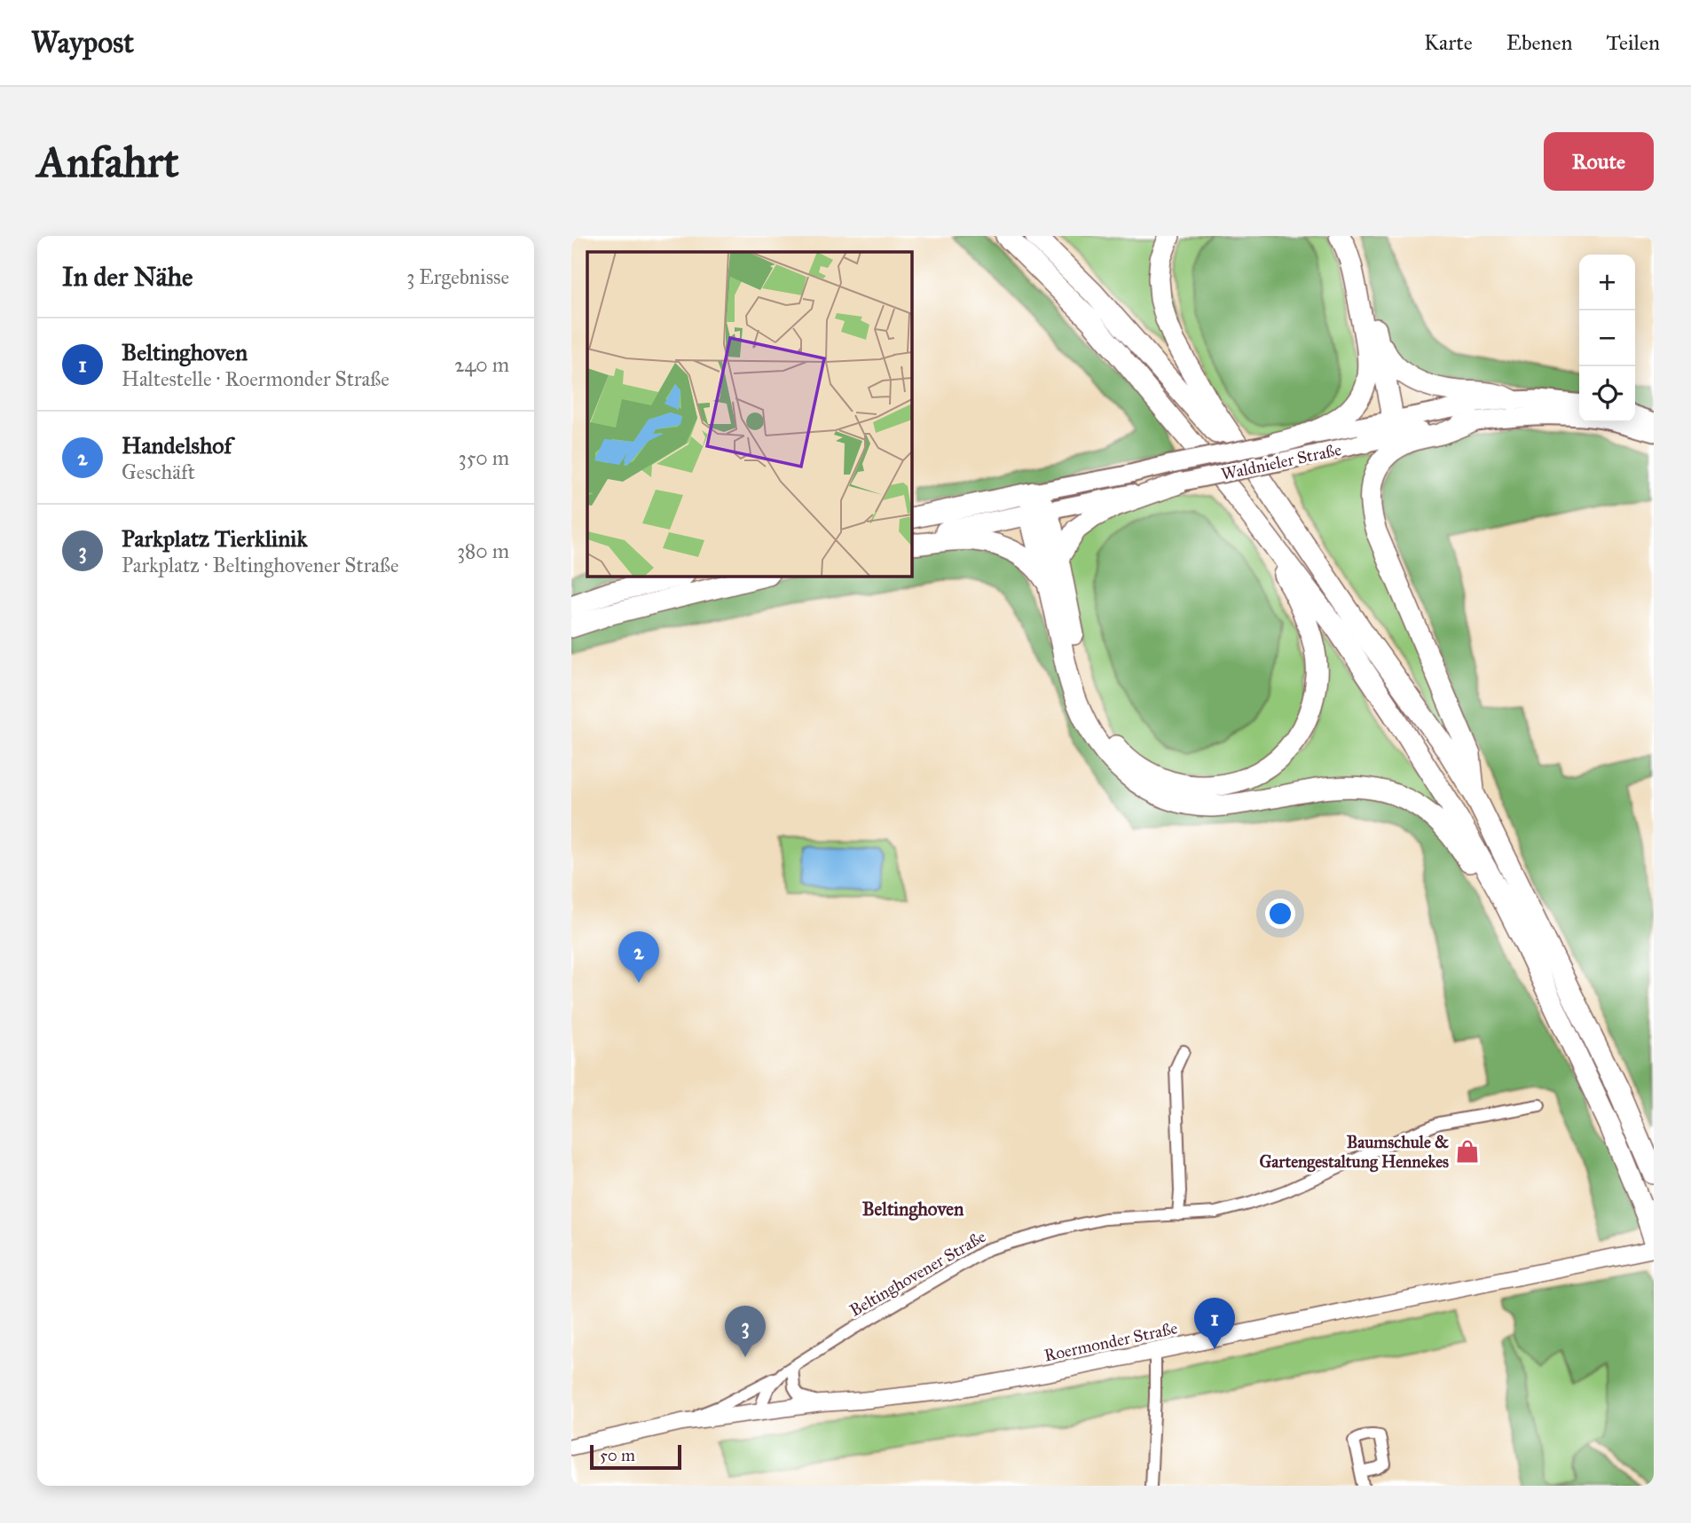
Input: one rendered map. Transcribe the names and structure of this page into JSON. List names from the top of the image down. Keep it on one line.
{"streets":{"highway":["Waldnieler Straße"],"main road":["Roermonder Straße"],"street":["Beltinghovener Straße"]},"crossings":[["Beltinghovener Straße","Roermonder Straße"]],"districts":["Beltinghoven"],"places":{"shop":["Baumschule & Gartengestaltung Hennekes"]},"scale_bar":"50 m","page":{"header":"Waypost","nav":["Karte","Ebenen","Teilen"],"buttons":"Route","title":"Anfahrt","heading":["In der Nähe","3 Ergebnisse"],"map_buttons":["+","−"],"list":[{"mark":"1","name":"Beltinghoven","note":"Haltestelle · Roermonder Straße","value":"240 m"},{"mark":"2","name":"Handelshof","note":"Geschäft","value":"350 m"},{"mark":"3","name":"Parkplatz Tierklinik","note":"Parkplatz · Beltinghovener Straße","value":"380 m"}],"pins":["2","1","3"],"scale":"50 m"}}
